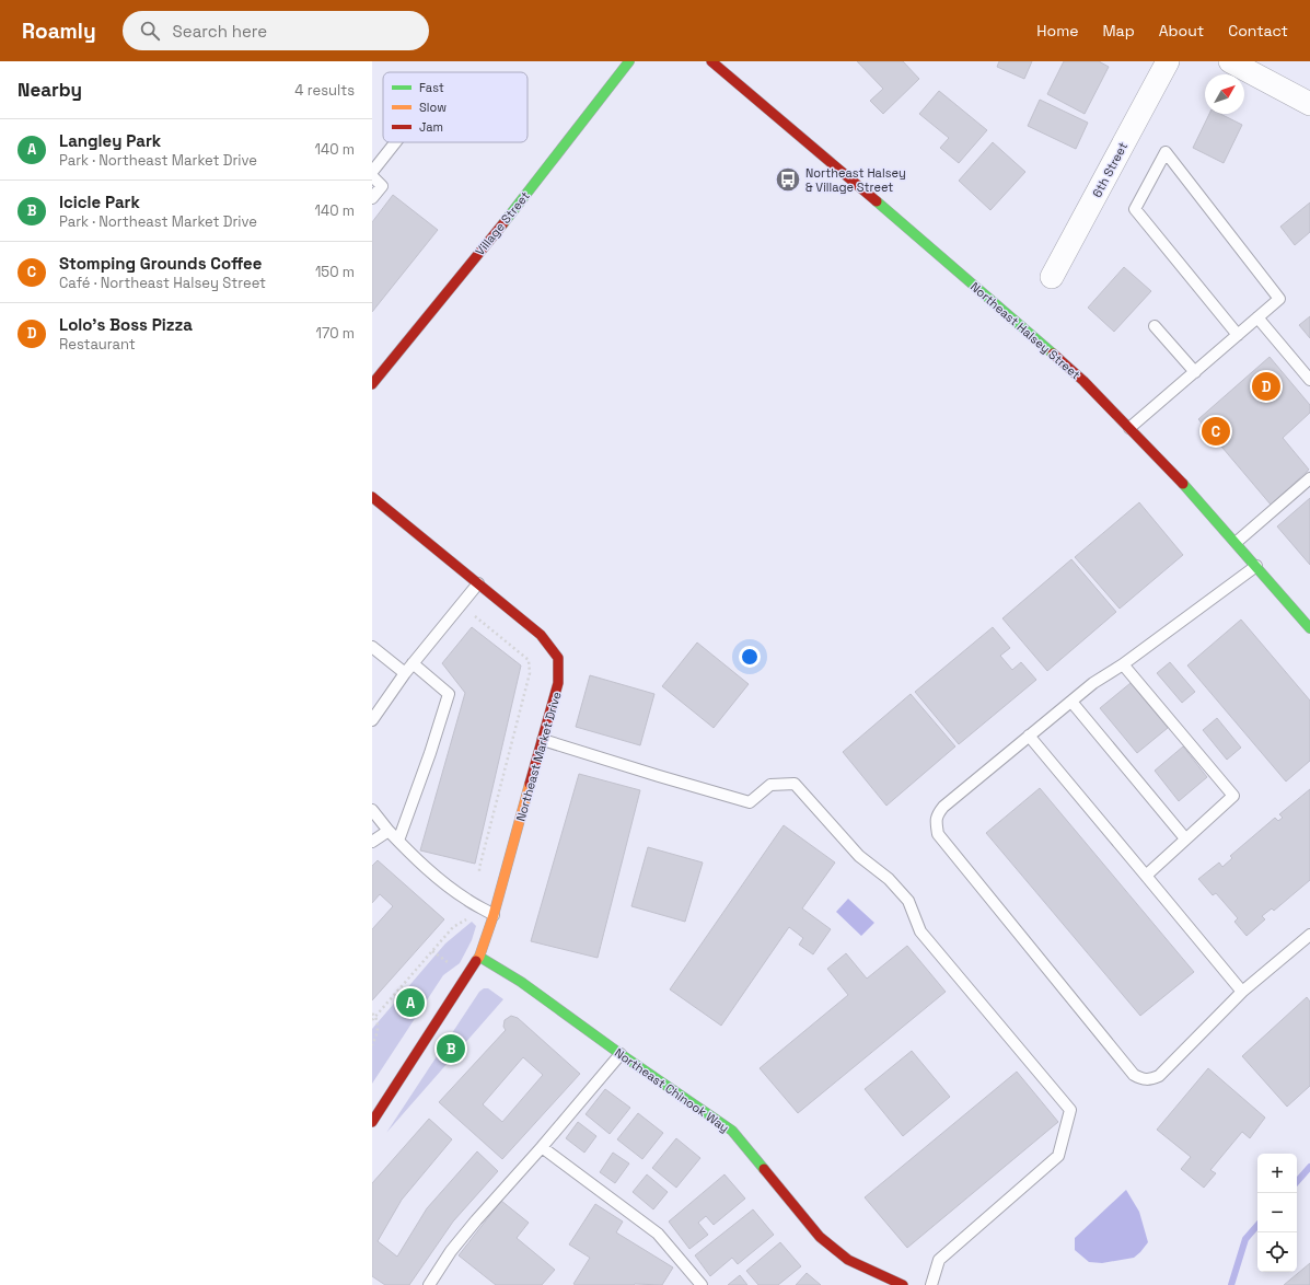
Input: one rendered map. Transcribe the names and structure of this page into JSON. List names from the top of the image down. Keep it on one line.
{"streets":{"street":["6th Street","Village Street","Northeast Halsey Street","Northeast Market Drive","Northeast Chinook Way"]},"places":{"bus stop":["Northeast Halsey & Village Street"]},"legend":["Fast","Slow","Jam"],"north":"top right","page":{"header":"Roamly","search":"Search here","nav":["Home","Map","About","Contact"],"heading":["Nearby","4 results"],"list":[{"mark":"A","name":"Langley Park","note":"Park · Northeast Market Drive","value":"140 m"},{"mark":"B","name":"Icicle Park","note":"Park · Northeast Market Drive","value":"140 m"},{"mark":"C","name":"Stomping Grounds Coffee","note":"Café · Northeast Halsey Street","value":"150 m"},{"mark":"D","name":"Lolo's Boss Pizza","note":"Restaurant","value":"170 m"}],"pins":["D","C","A","B"],"map_buttons":["+","−"]}}
